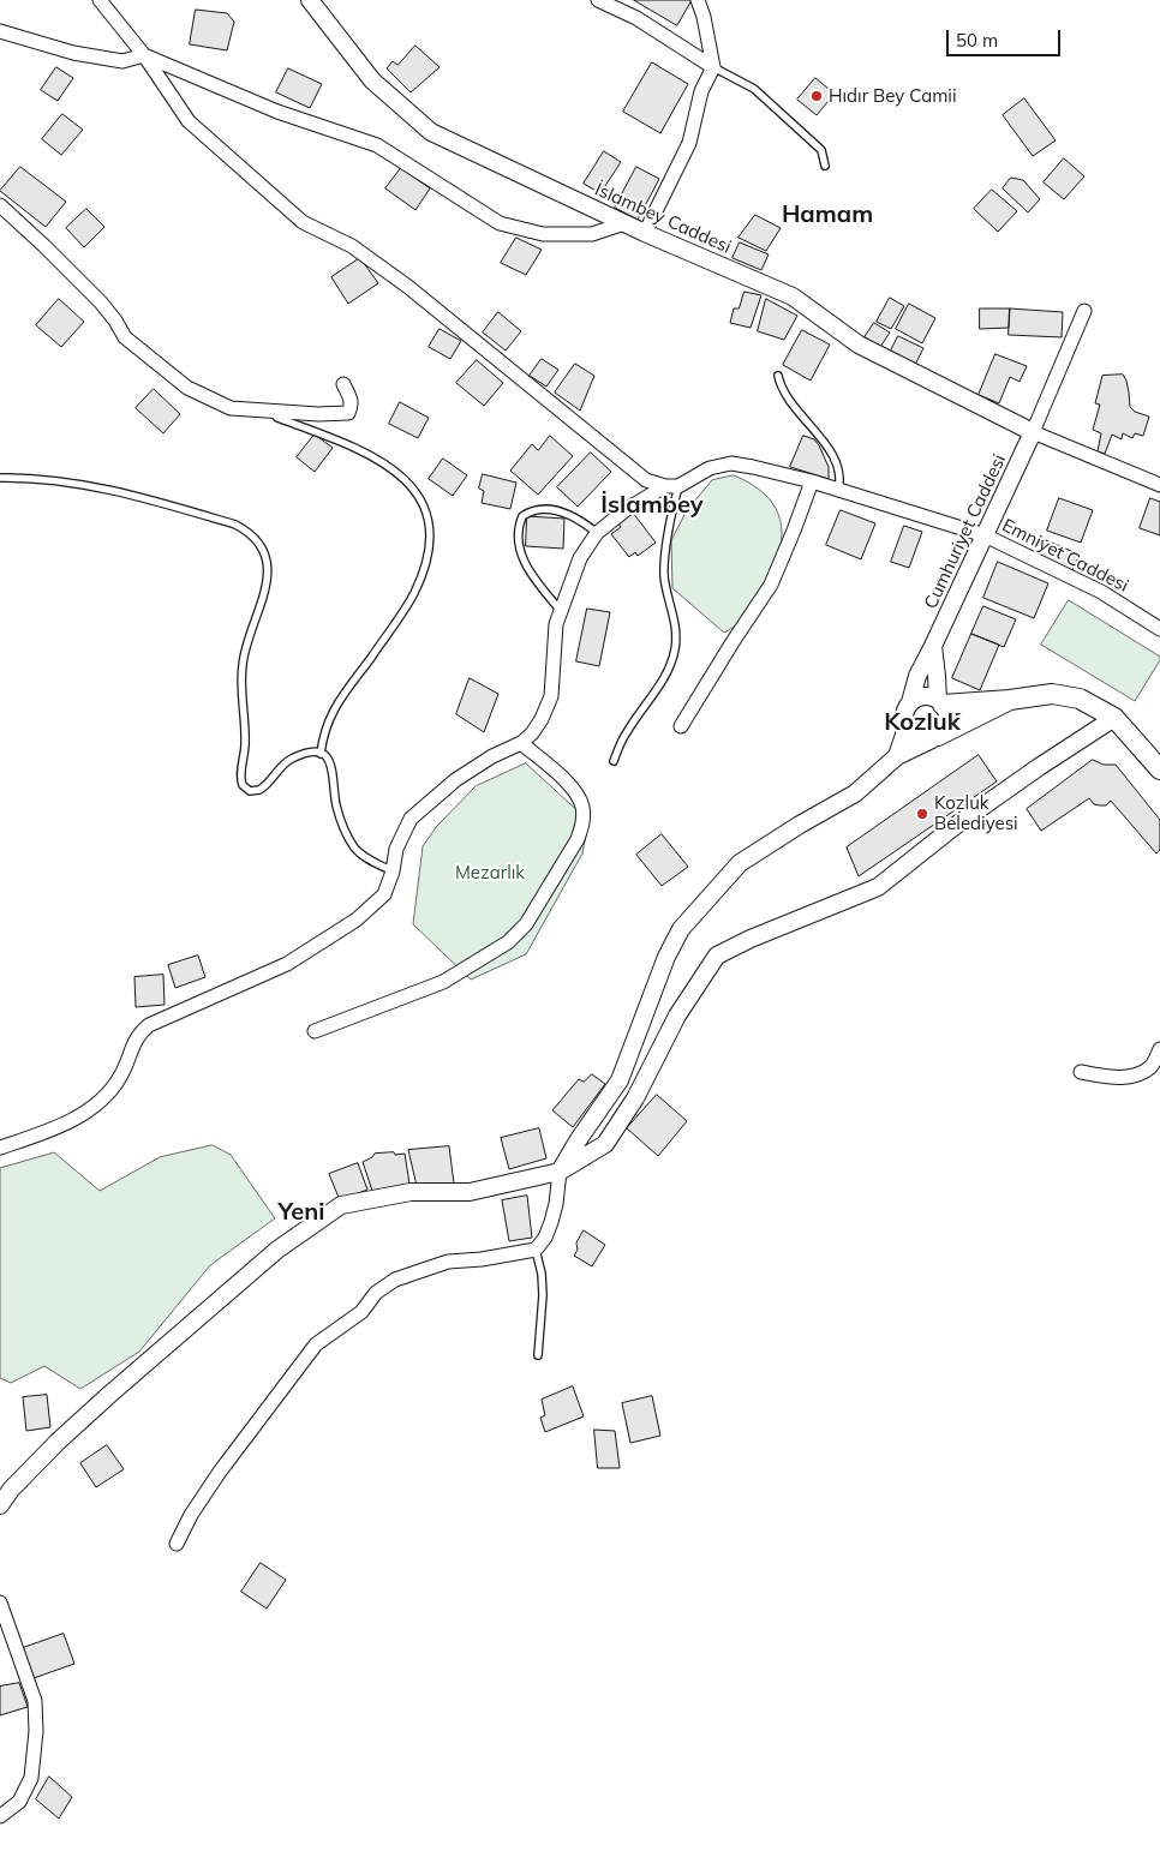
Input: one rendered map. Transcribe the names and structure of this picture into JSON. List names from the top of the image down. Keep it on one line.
{"streets":{"street":["İslambey Caddesi","Cumhuriyet Caddesi","Emniyet Caddesi"]},"crossings":[["İslambey Caddesi","Cumhuriyet Caddesi"],["Cumhuriyet Caddesi","Emniyet Caddesi"]],"districts":["Hamam","İslambey","Kozluk","Yeni"],"parks":["Mezarlık"],"places":["Hıdır Bey Camii","Kozluk Belediyesi"],"scale_bar":"50 m"}
